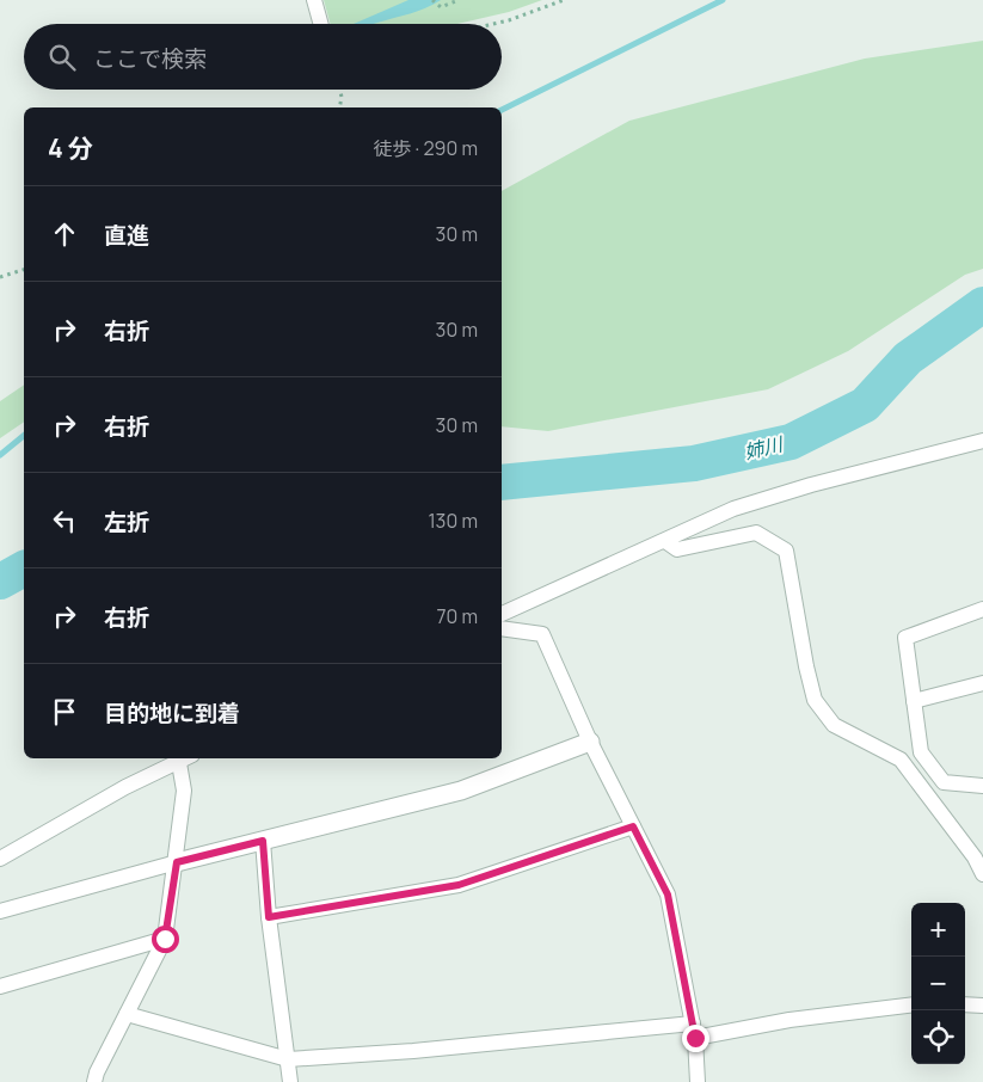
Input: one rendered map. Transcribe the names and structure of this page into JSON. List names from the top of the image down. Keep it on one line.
{"water":["姉川"],"page":{"search":"ここで検索","heading":["4 分","徒歩 · 290 m"],"list":[["直進","30 m"],["右折","30 m"],["右折","30 m"],["左折","130 m"],["右折","70 m"],"目的地に到着"],"map_buttons":["+","−"]}}
